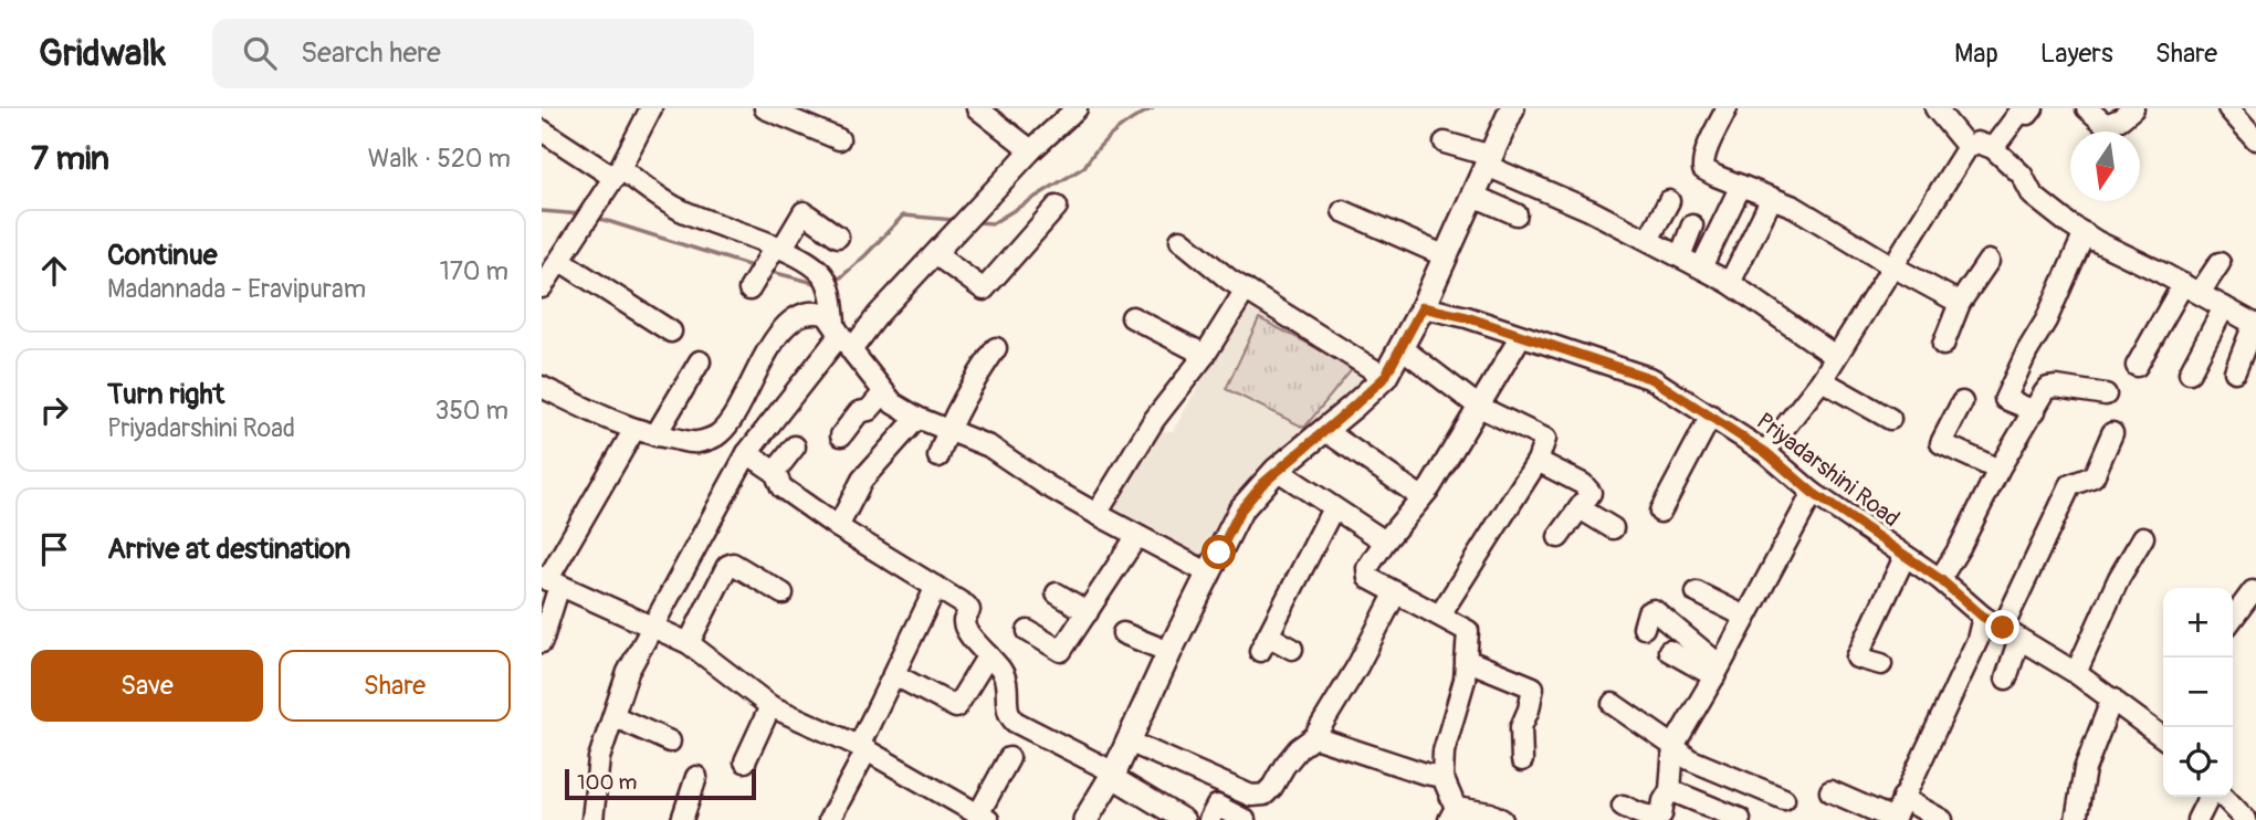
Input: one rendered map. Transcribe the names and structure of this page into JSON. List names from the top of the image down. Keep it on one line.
{"streets":{"street":["Priyadarshini Road"]},"scale_bar":"100 m","north":"bottom","page":{"header":"Gridwalk","search":"Search here","nav":["Map","Layers","Share"],"heading":["7 min","Walk · 520 m"],"list":[["Continue","Madannada - Eravipuram","170 m"],["Turn right","Priyadarshini Road","350 m"],"Arrive at destination"],"map_buttons":["+","−"],"buttons":["Save","Share"],"scale":"100 m"}}
